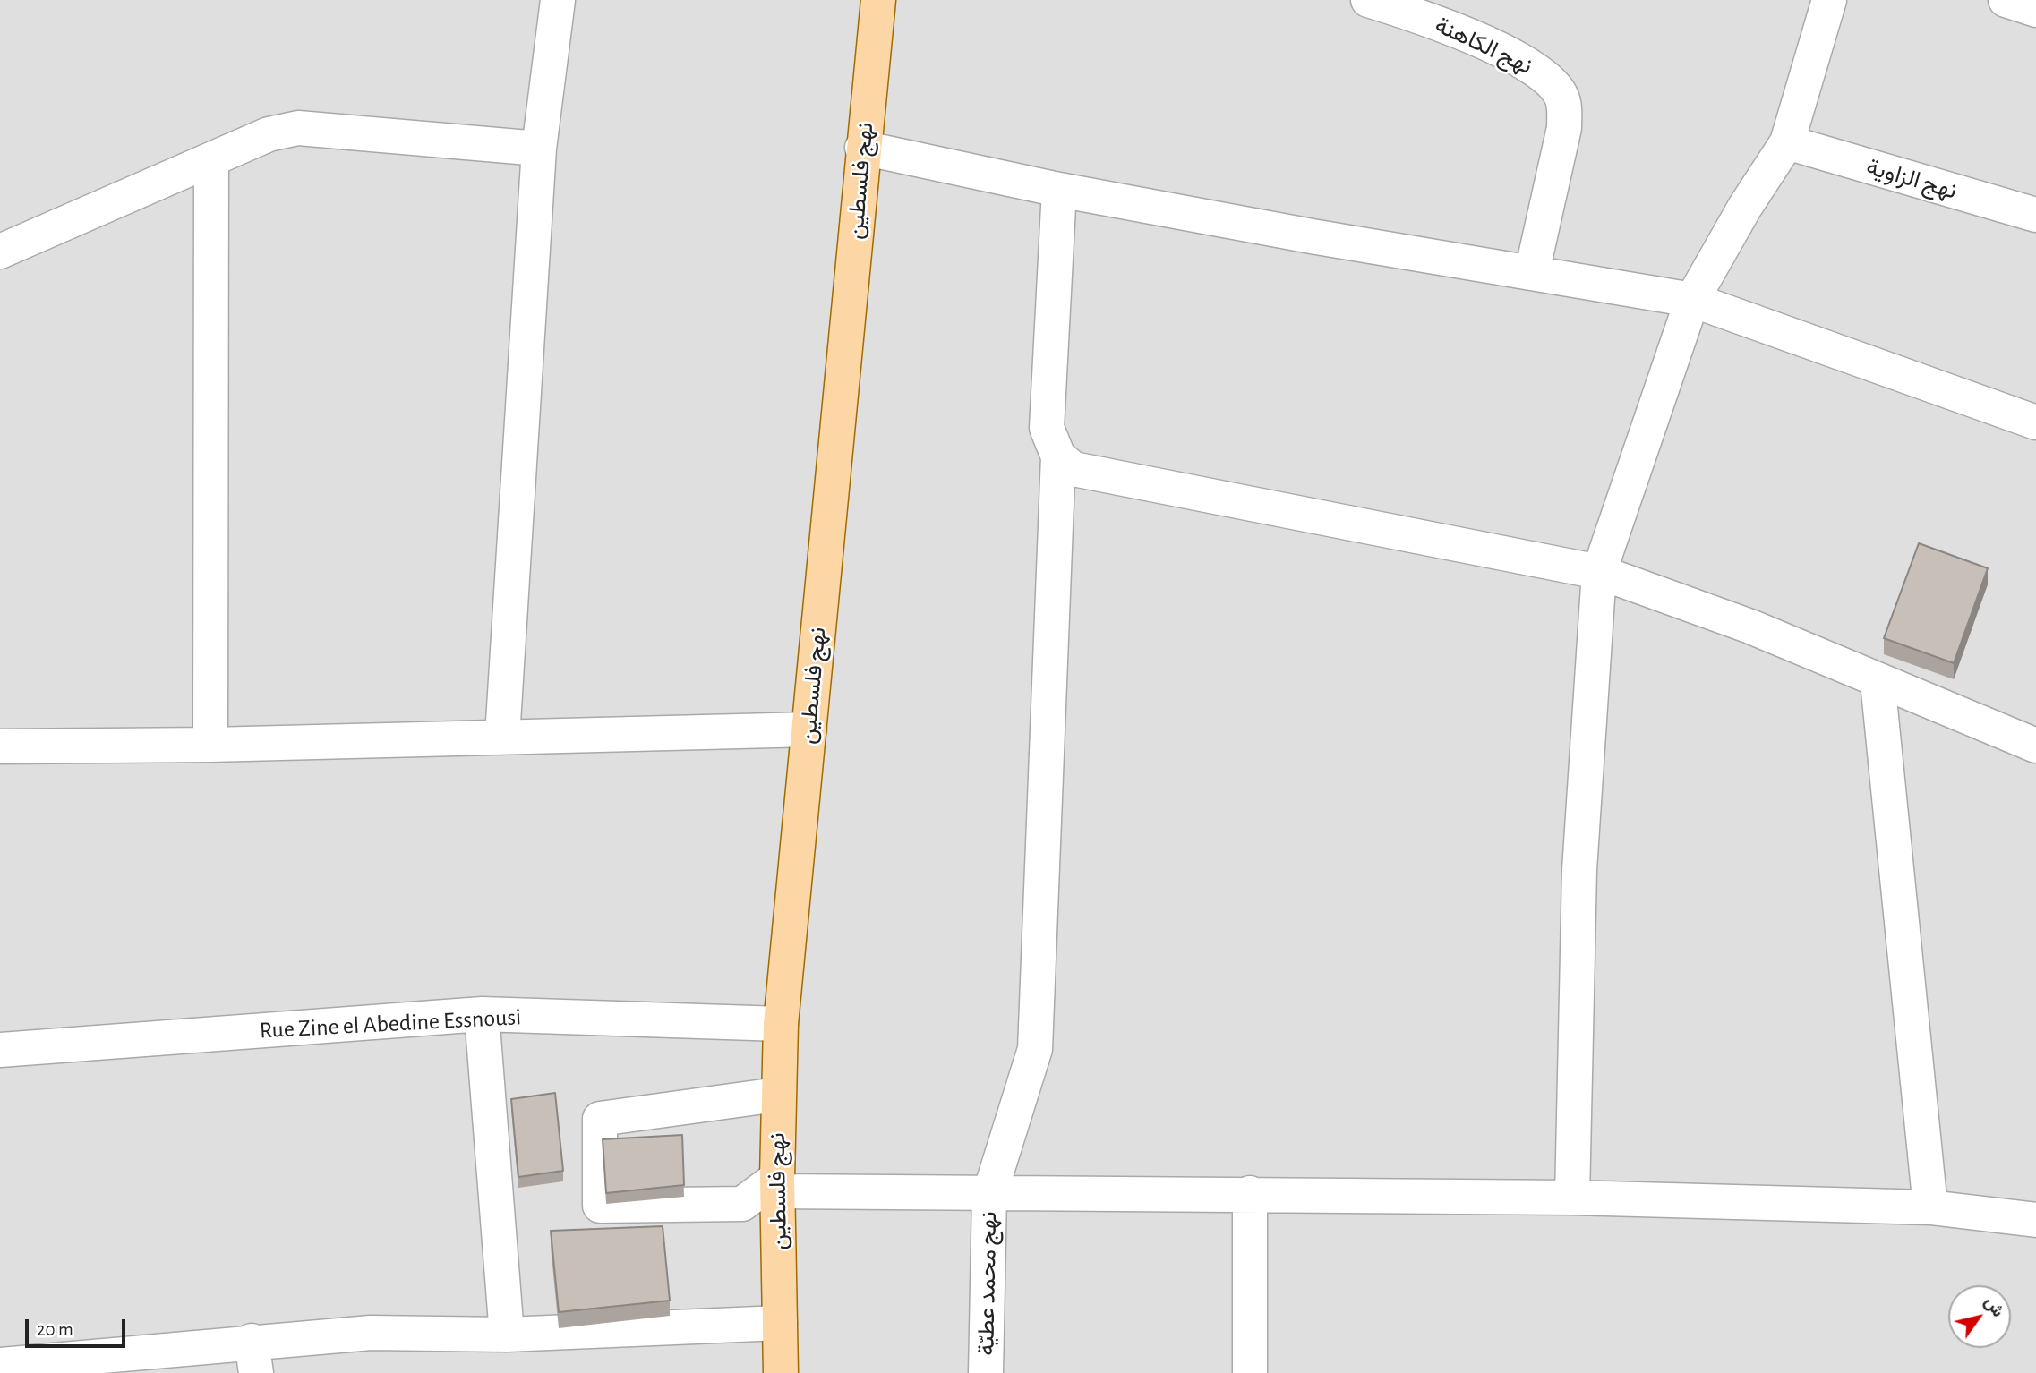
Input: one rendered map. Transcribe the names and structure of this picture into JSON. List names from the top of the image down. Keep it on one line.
{"streets":{"main road":["نهج فلسطين"],"street":["نهج الكاهنة","نهج الزاوية","Rue Zine el Abedine Essnousi","نهج محمد عطيّة"]},"crossings":[["نهج فلسطين","Rue Zine el Abedine Essnousi"]],"scale_bar":"20 m","north":"top right"}
